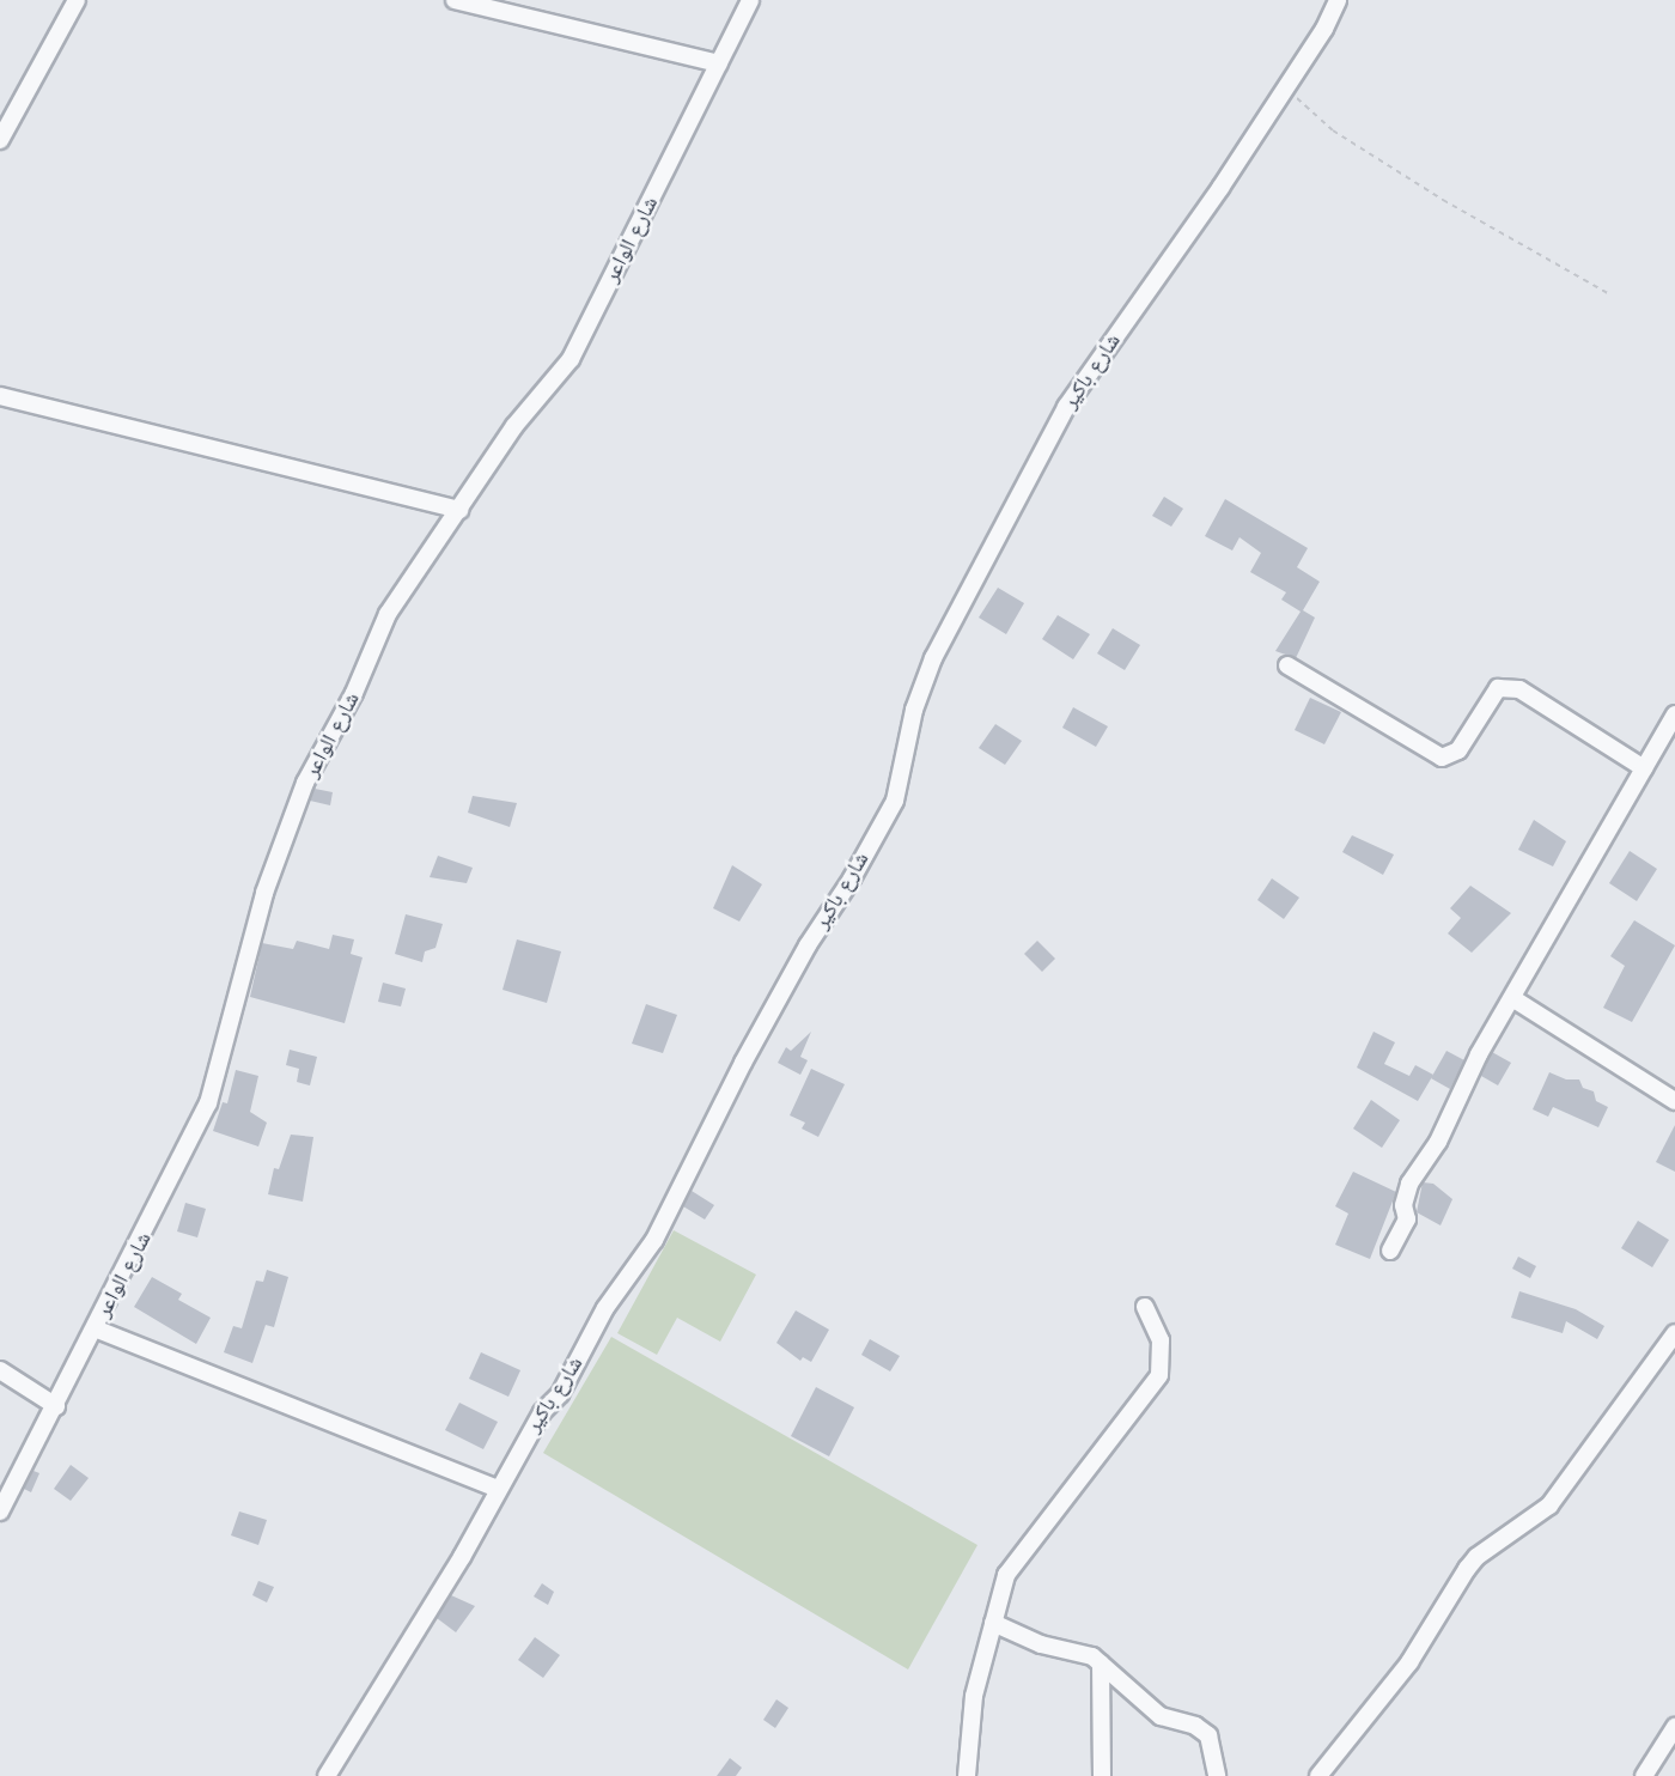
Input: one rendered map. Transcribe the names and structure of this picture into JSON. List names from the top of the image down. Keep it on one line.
{"streets":{"street":["شارع الواعر","شارع باكير"]}}
